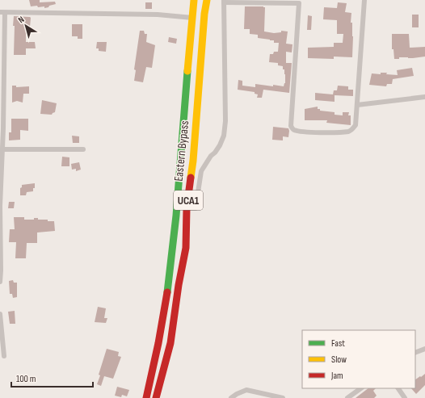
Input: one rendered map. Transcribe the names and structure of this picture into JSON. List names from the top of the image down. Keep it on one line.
{"streets":{"main road":["Eastern Bypass","UCA1"]},"legend":["Fast","Slow","Jam"],"scale_bar":"100 m","north":"top left"}
